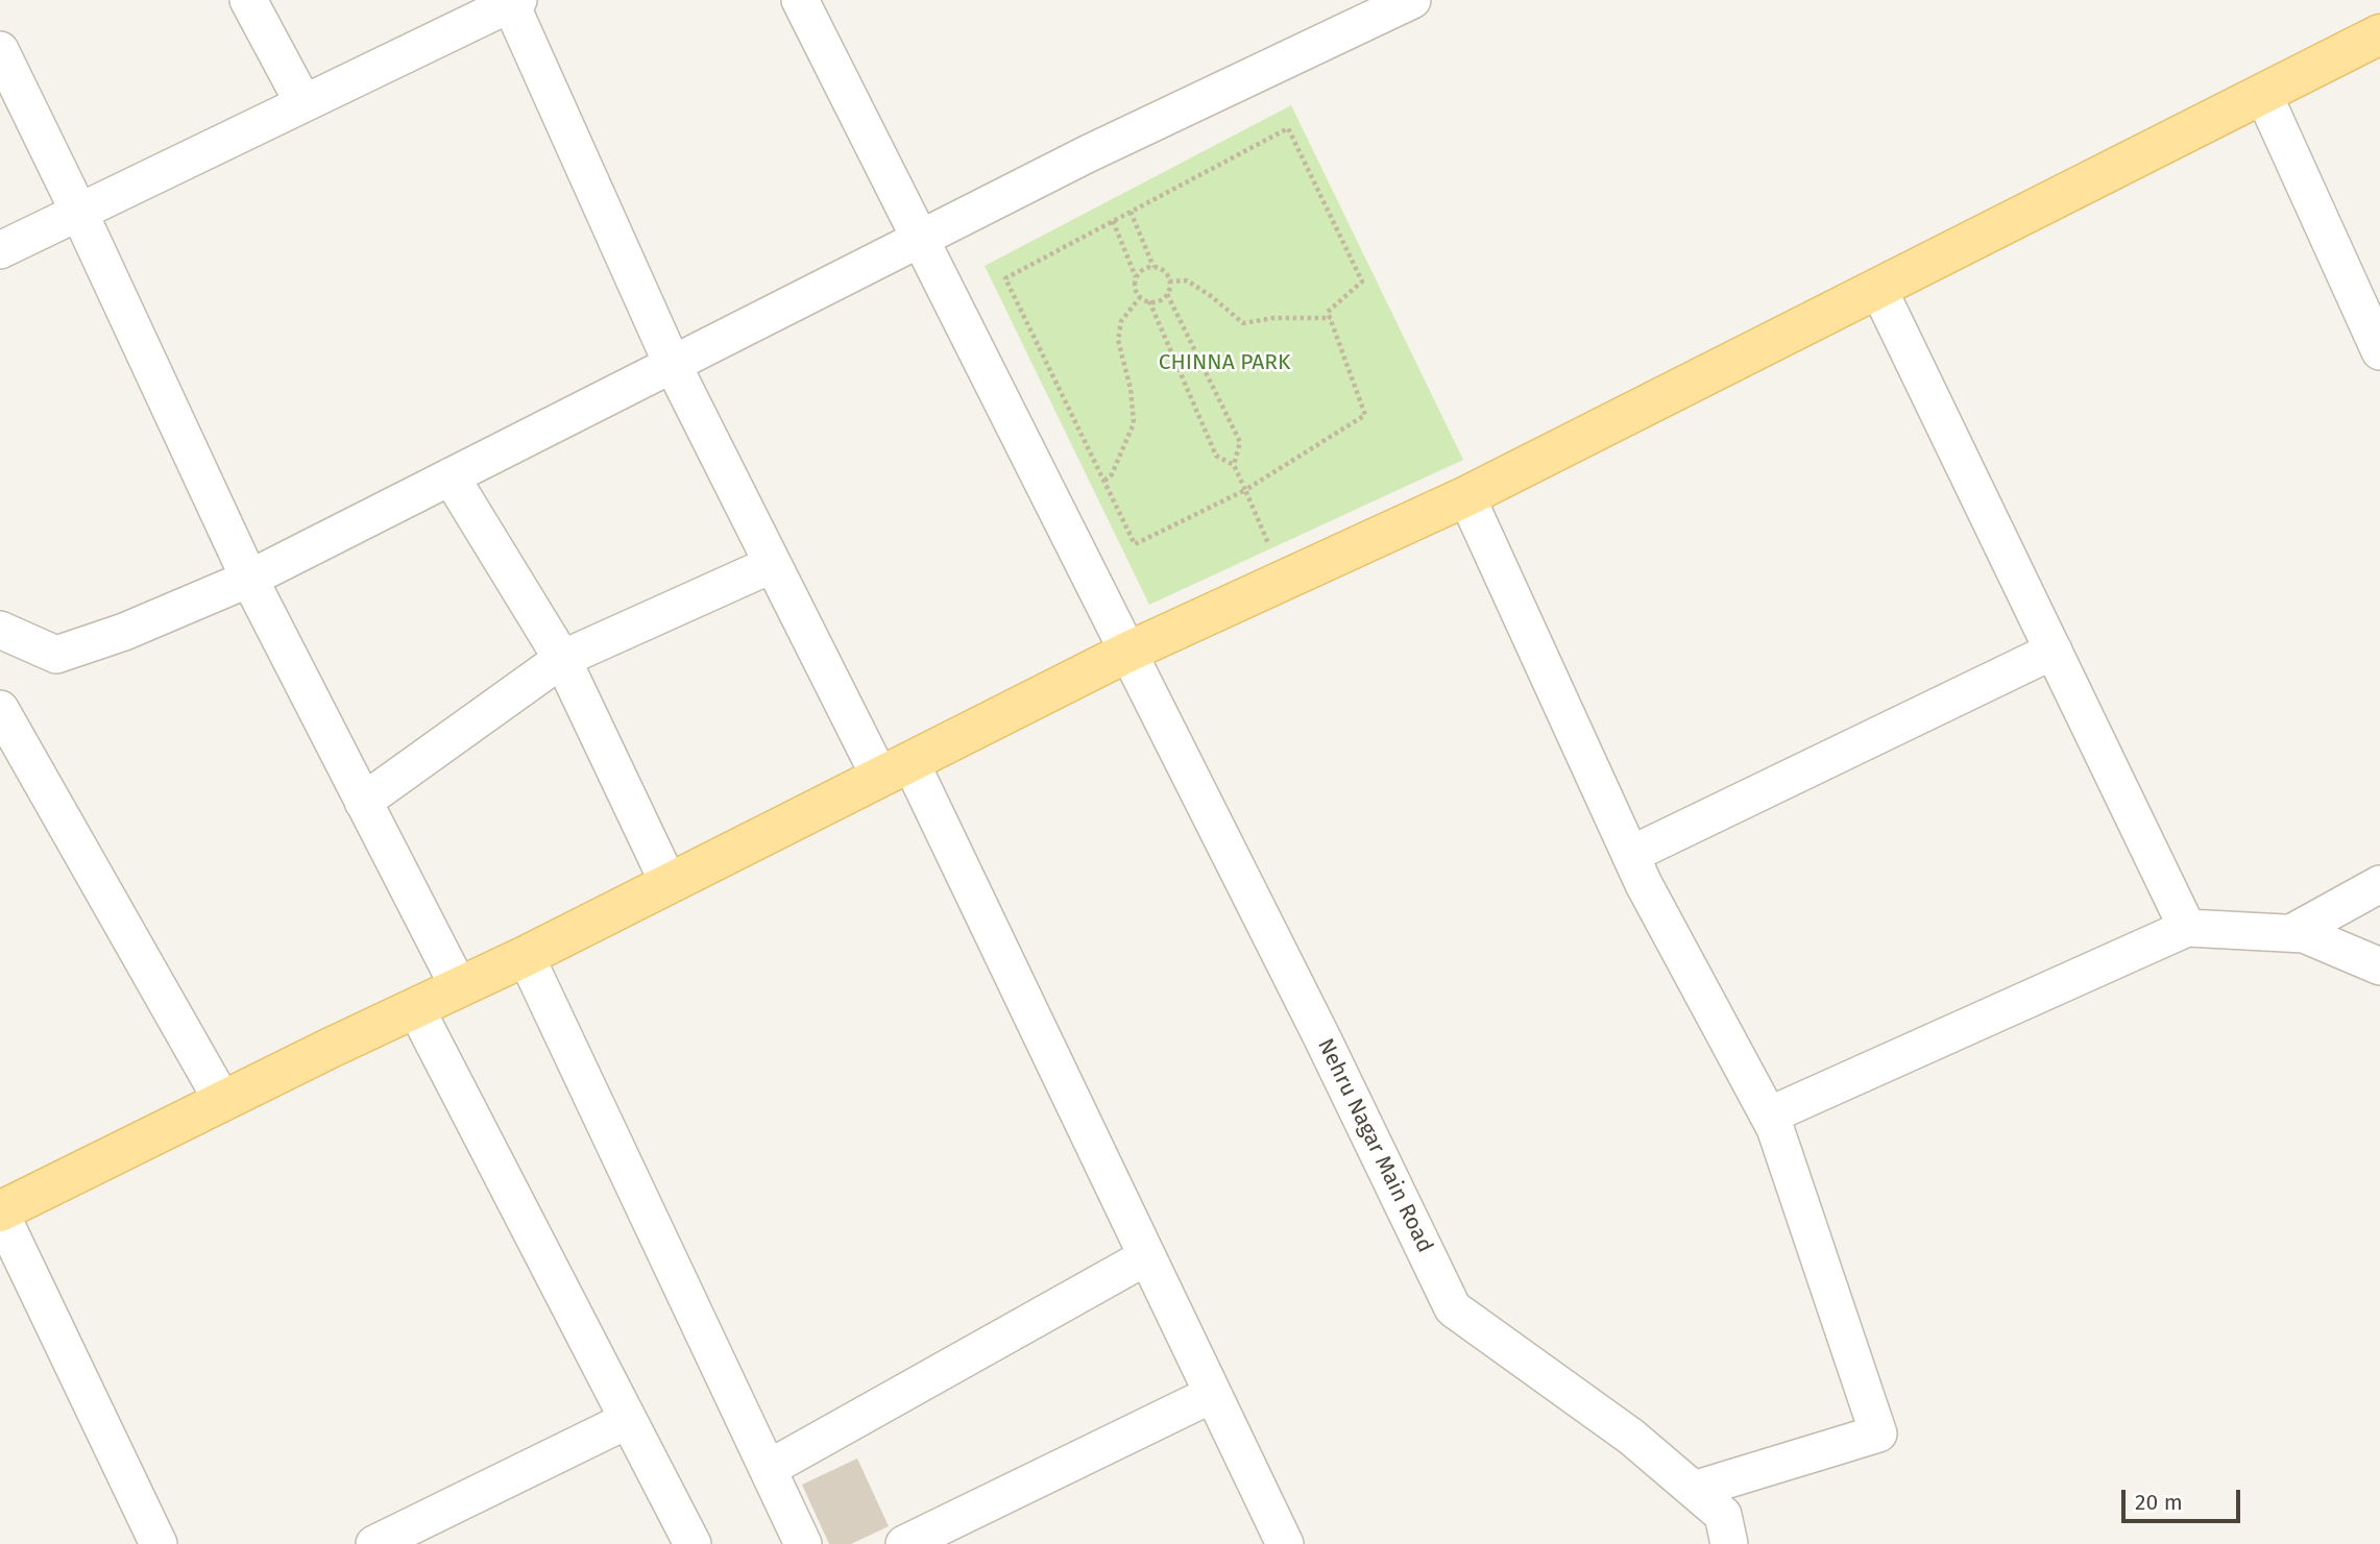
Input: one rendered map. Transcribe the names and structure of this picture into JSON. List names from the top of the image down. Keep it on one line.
{"streets":{"street":["Nehru Nagar Main Road"]},"parks":["CHINNA PARK"],"scale_bar":"20 m"}
